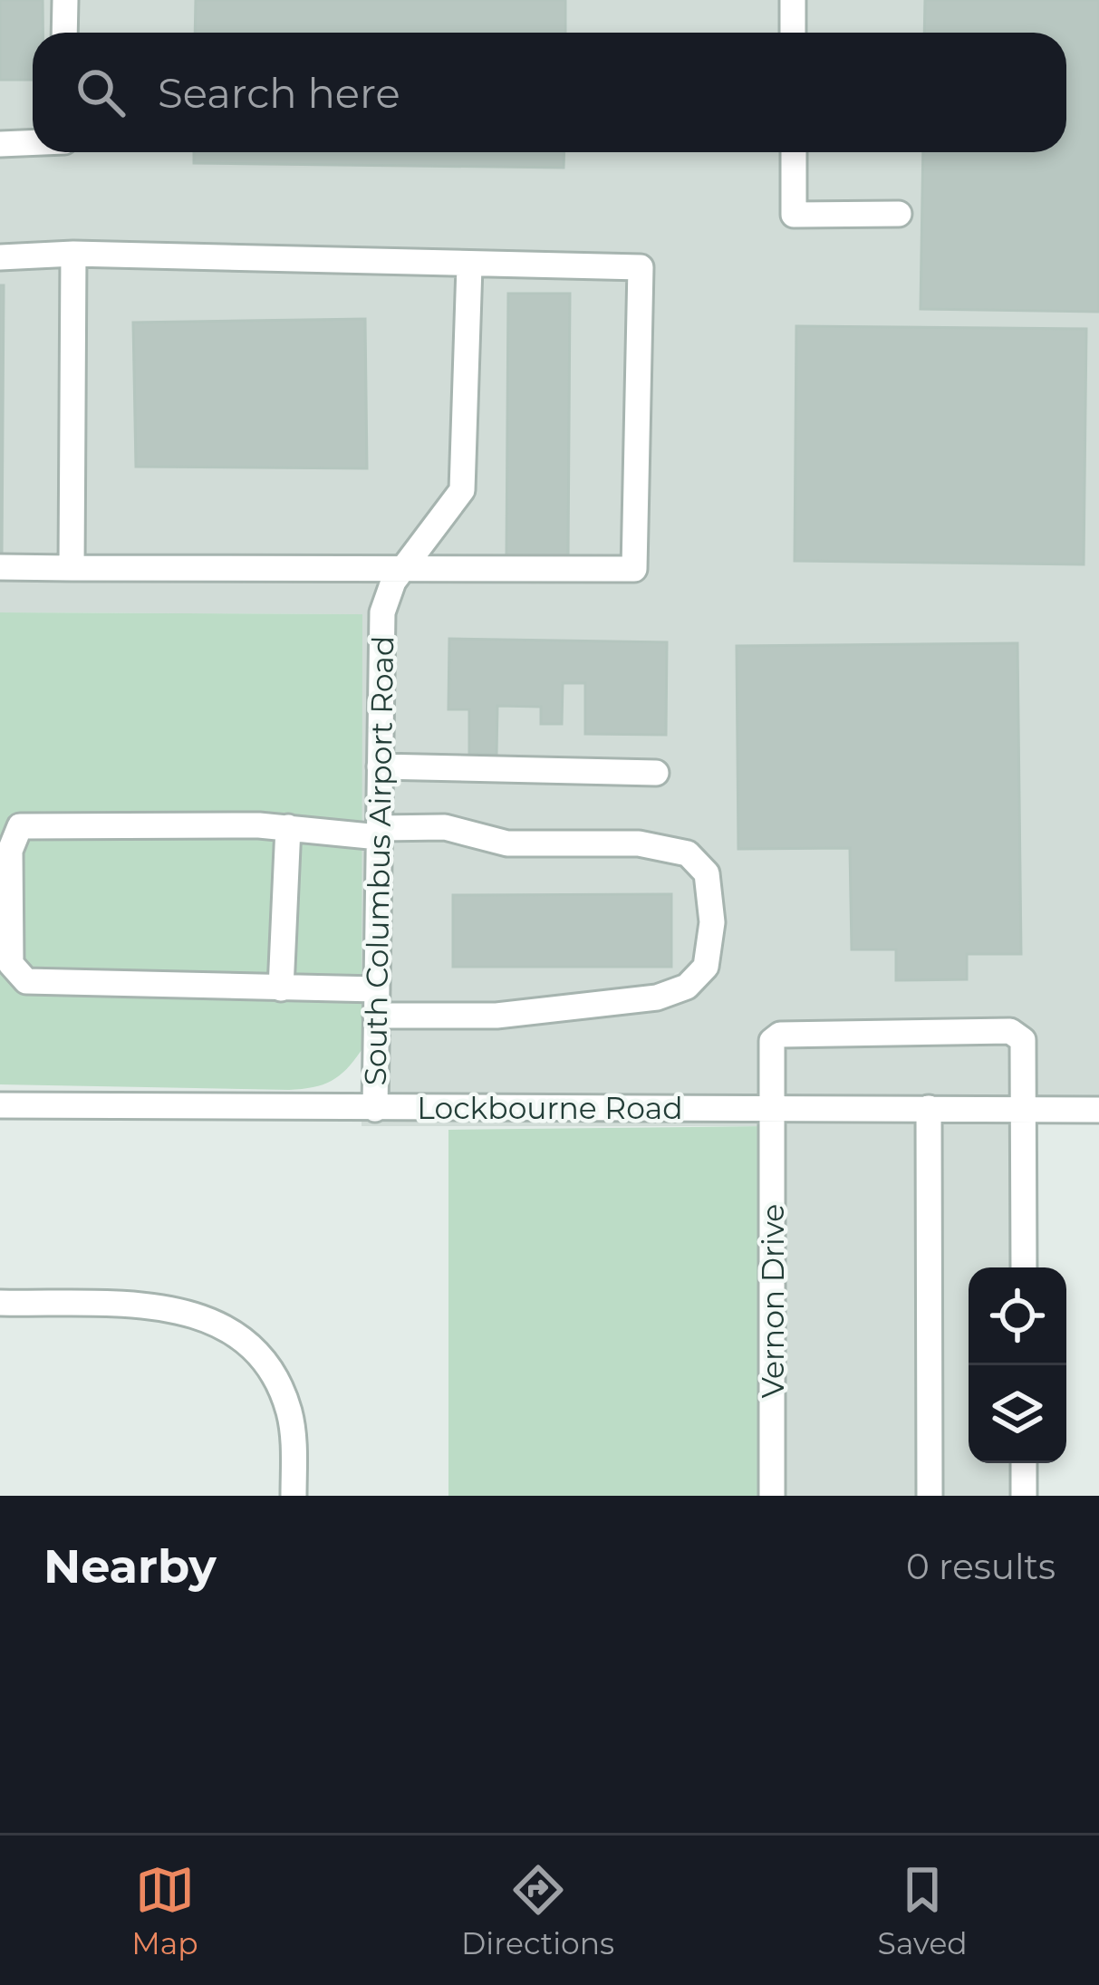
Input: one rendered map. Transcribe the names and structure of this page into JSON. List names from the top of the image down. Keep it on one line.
{"streets":{"street":["South Columbus Airport Road","Lockbourne Road","Vernon Drive"]},"crossings":[["South Columbus Airport Road","Lockbourne Road"],["Lockbourne Road","Vernon Drive"]],"page":{"search":"Search here","heading":["Nearby","0 results"],"nav":["Map","Directions","Saved"]}}
